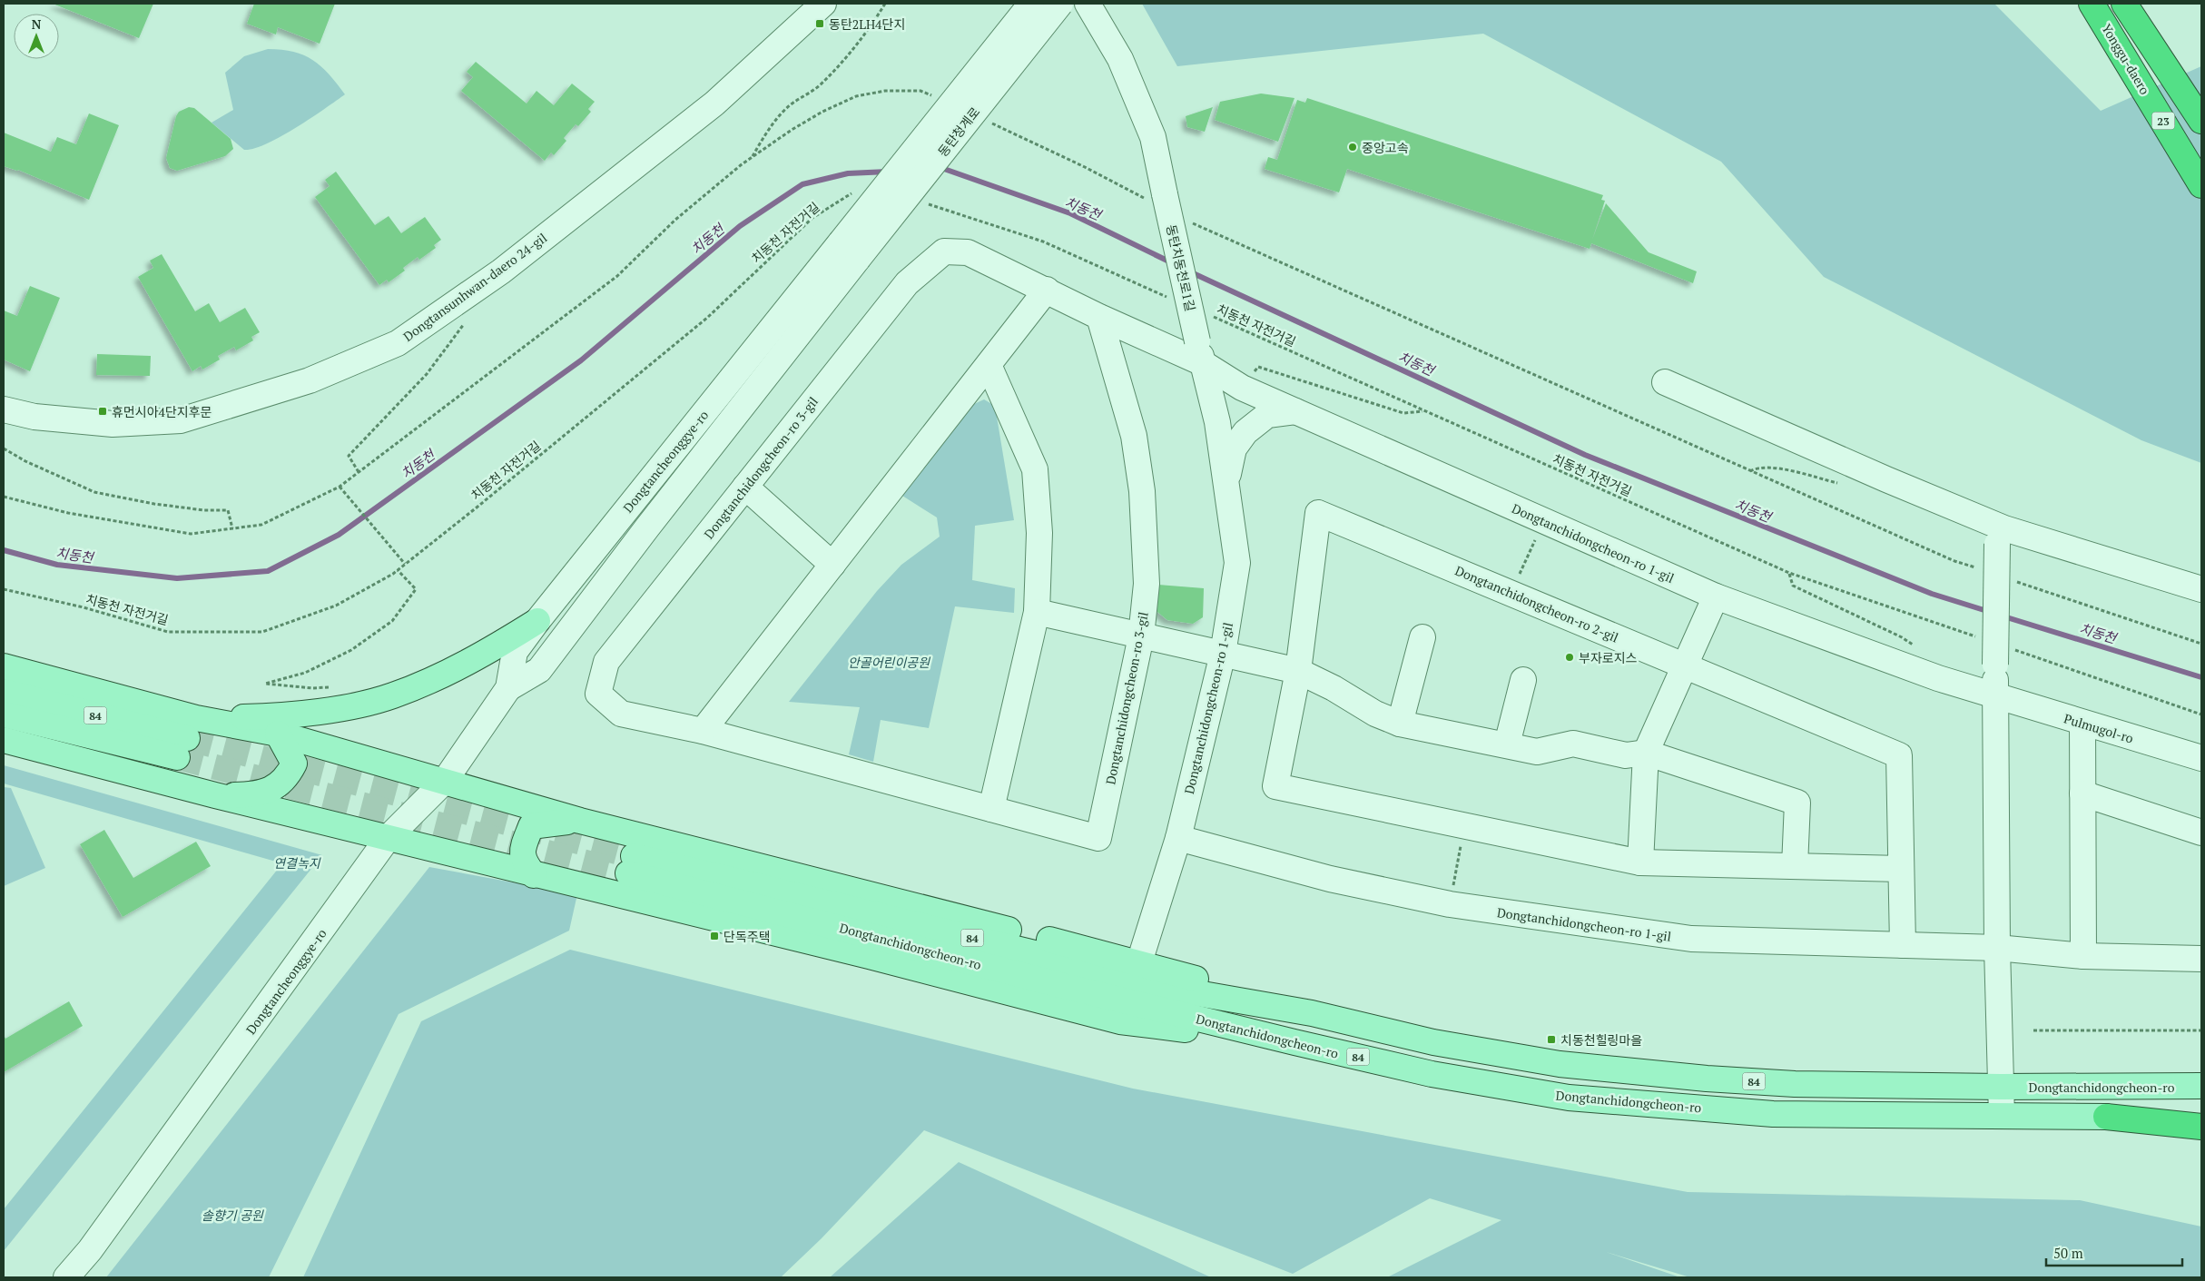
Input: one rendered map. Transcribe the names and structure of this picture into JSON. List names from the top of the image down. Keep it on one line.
{"streets":{"highway":["Yonggu-daero","23"],"main road":["84","Dongtanchidongcheon-ro"],"street":["동탄청계로","동탄치동천로1길","Dongtansunhwan-daero 24-gil","Dongtancheonggye-ro","Dongtanchidongcheon-ro 3-gil","Dongtanchidongcheon-ro 1-gil","Dongtanchidongcheon-ro 2-gil","Pulmugol-ro"],"path":["치동천 자전거길"]},"crossings":[["동탄청계로","Dongtancheonggye-ro"],["동탄치동천로1길","Dongtanchidongcheon-ro 3-gil"],["동탄치동천로1길","Dongtanchidongcheon-ro 1-gil"],["Dongtanchidongcheon-ro 3-gil","Dongtanchidongcheon-ro 1-gil"],["Dongtanchidongcheon-ro 1-gil","Dongtanchidongcheon-ro 2-gil"],["Dongtanchidongcheon-ro 1-gil","Pulmugol-ro"]],"water":["치동천"],"parks":["안골어린이공원","연결녹지","솔향기 공원"],"places":{"transit":["동탄2LH4단지","휴먼시아4단지후문","단독주택","치동천힐링마을"],"other":["중앙고속","부자로지스"]},"scale_bar":"50 m","north":"top"}
